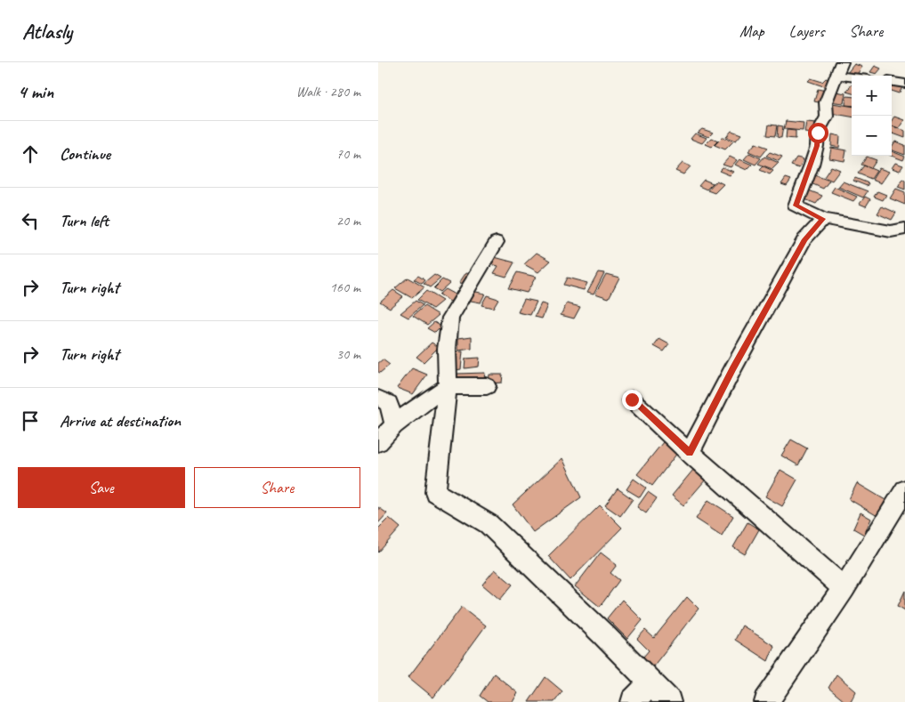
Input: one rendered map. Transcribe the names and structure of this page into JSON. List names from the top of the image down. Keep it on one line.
{"page":{"header":"Atlasly","nav":["Map","Layers","Share"],"heading":["4 min","Walk · 280 m"],"map_buttons":["+","−"],"list":[["Continue","70 m"],["Turn left","20 m"],["Turn right","160 m"],["Turn right","30 m"],"Arrive at destination"],"buttons":["Save","Share"]}}
